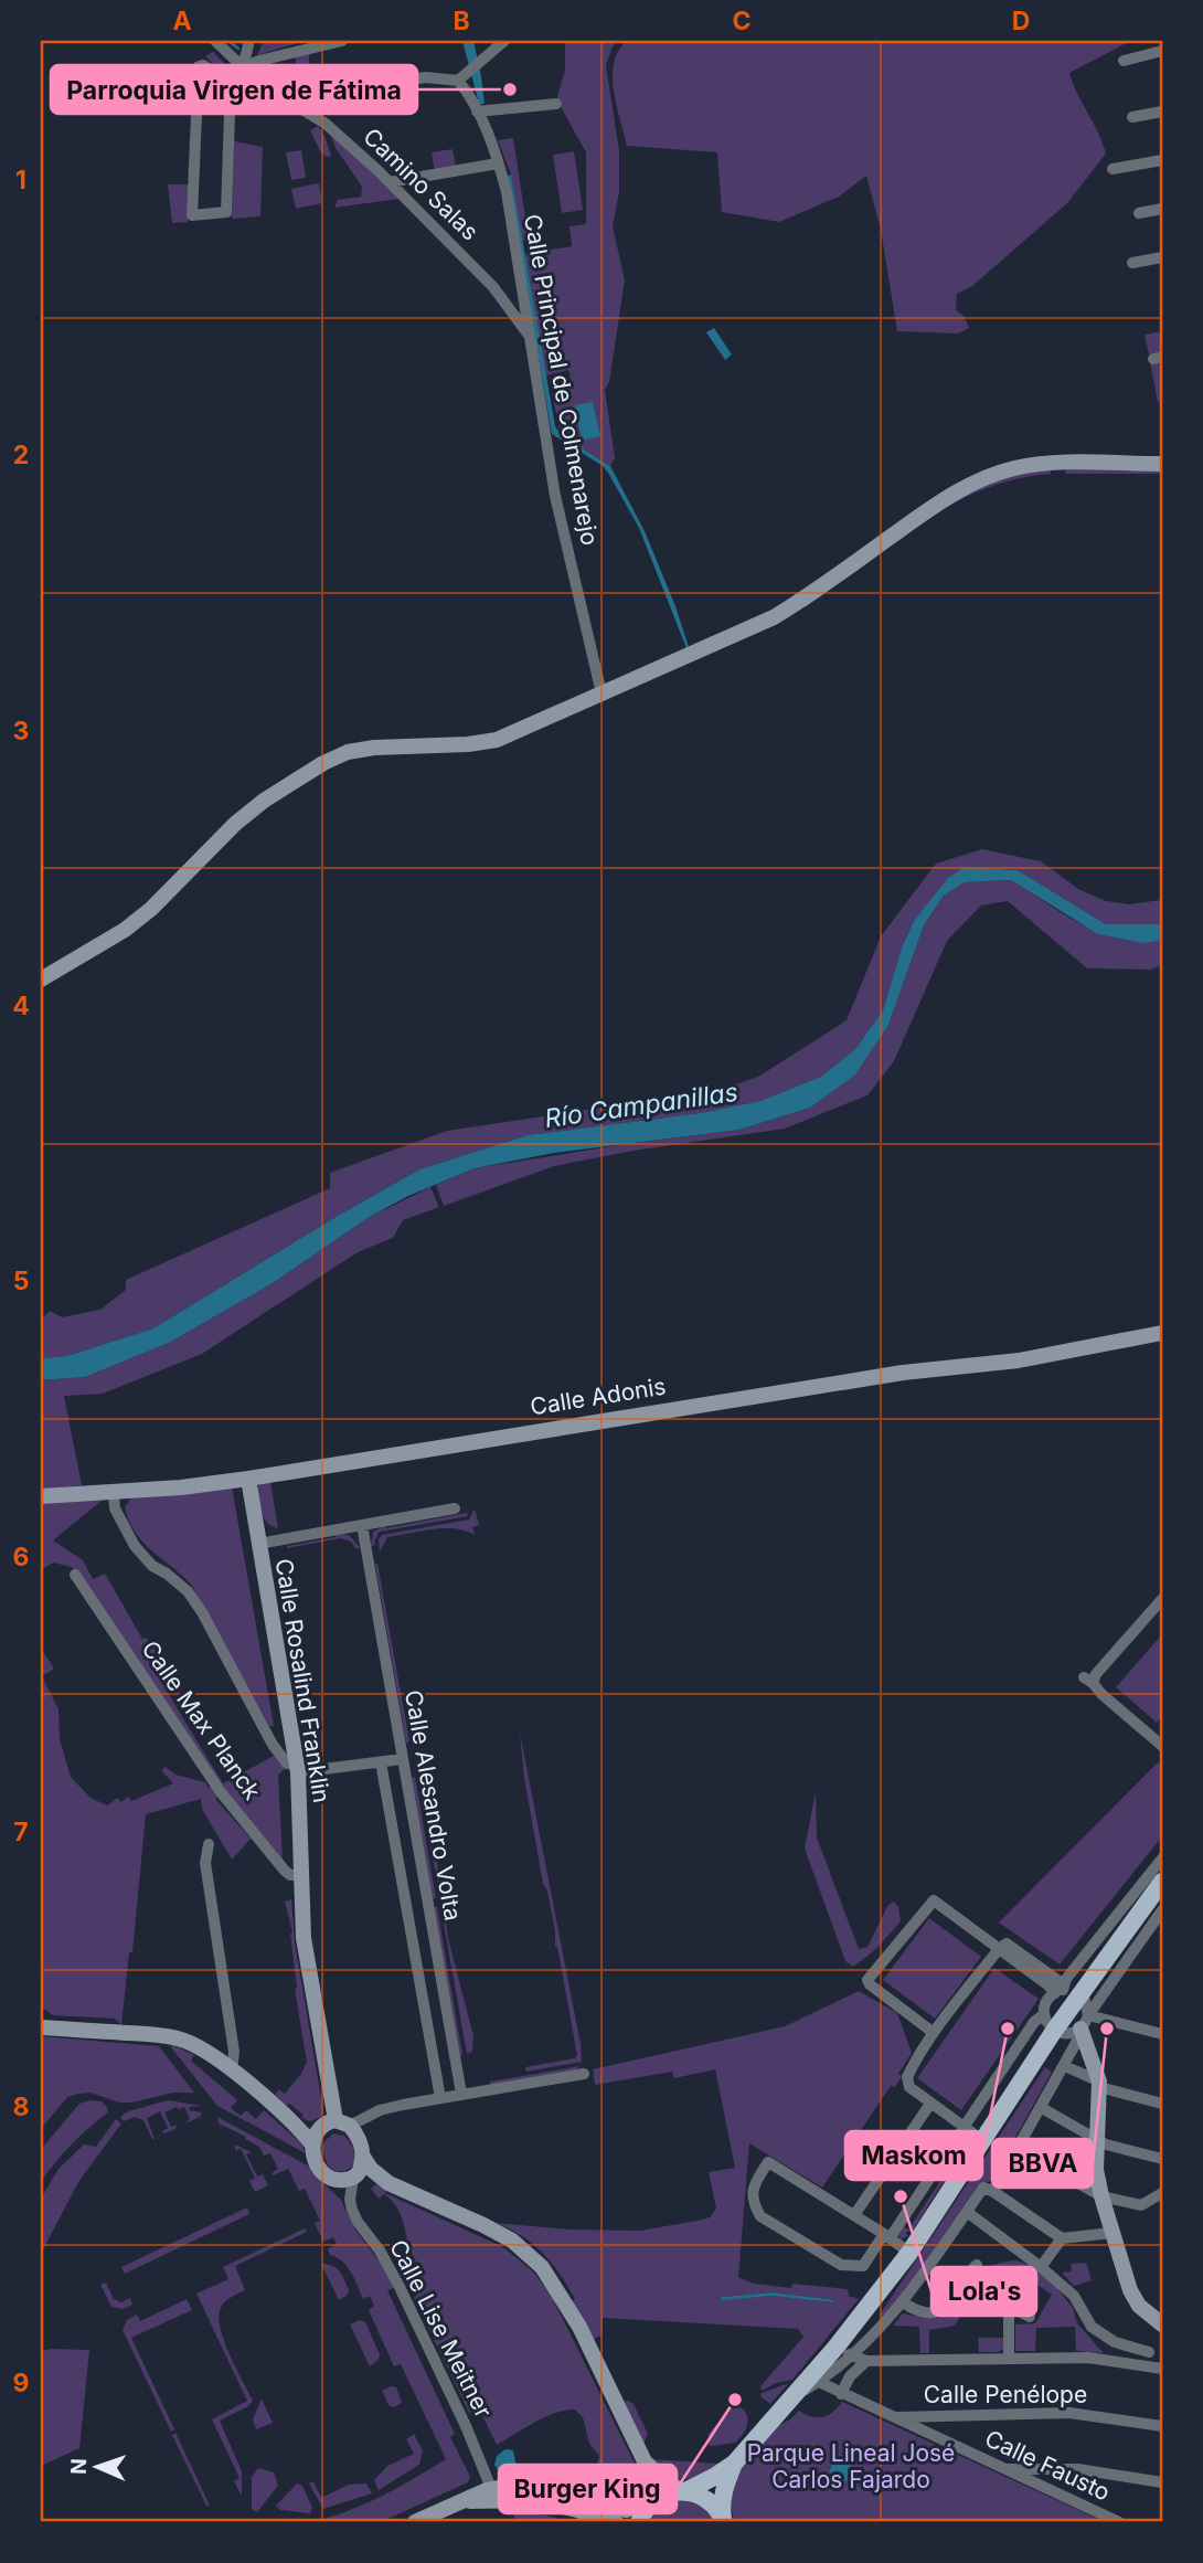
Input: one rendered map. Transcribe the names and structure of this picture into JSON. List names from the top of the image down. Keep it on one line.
{"streets":{"street":["Camino Salas","Calle Principal de Colmenarejo","Calle Adonis","Calle Rosalind Franklin","Calle Max Planck","Calle Alesandro Volta","Calle Lise Meitner","Calle Penélope","Calle Fausto"]},"crossings":[["Camino Salas","Calle Principal de Colmenarejo"],["Calle Adonis","Calle Rosalind Franklin"],["Calle Rosalind Franklin","Calle Max Planck"],["Calle Rosalind Franklin","Calle Lise Meitner"],["Calle Penélope","Calle Fausto"]],"water":["Río Campanillas"],"parks":["Parque Lineal José Carlos Fajardo"],"places":["Parroquia Virgen de Fátima","Maskom","BBVA","Lola's","Burger King"],"north":"left","grid":{"columns":["A","B","C","D"],"rows":["1","2","3","4","5","6","7","8","9"]}}
